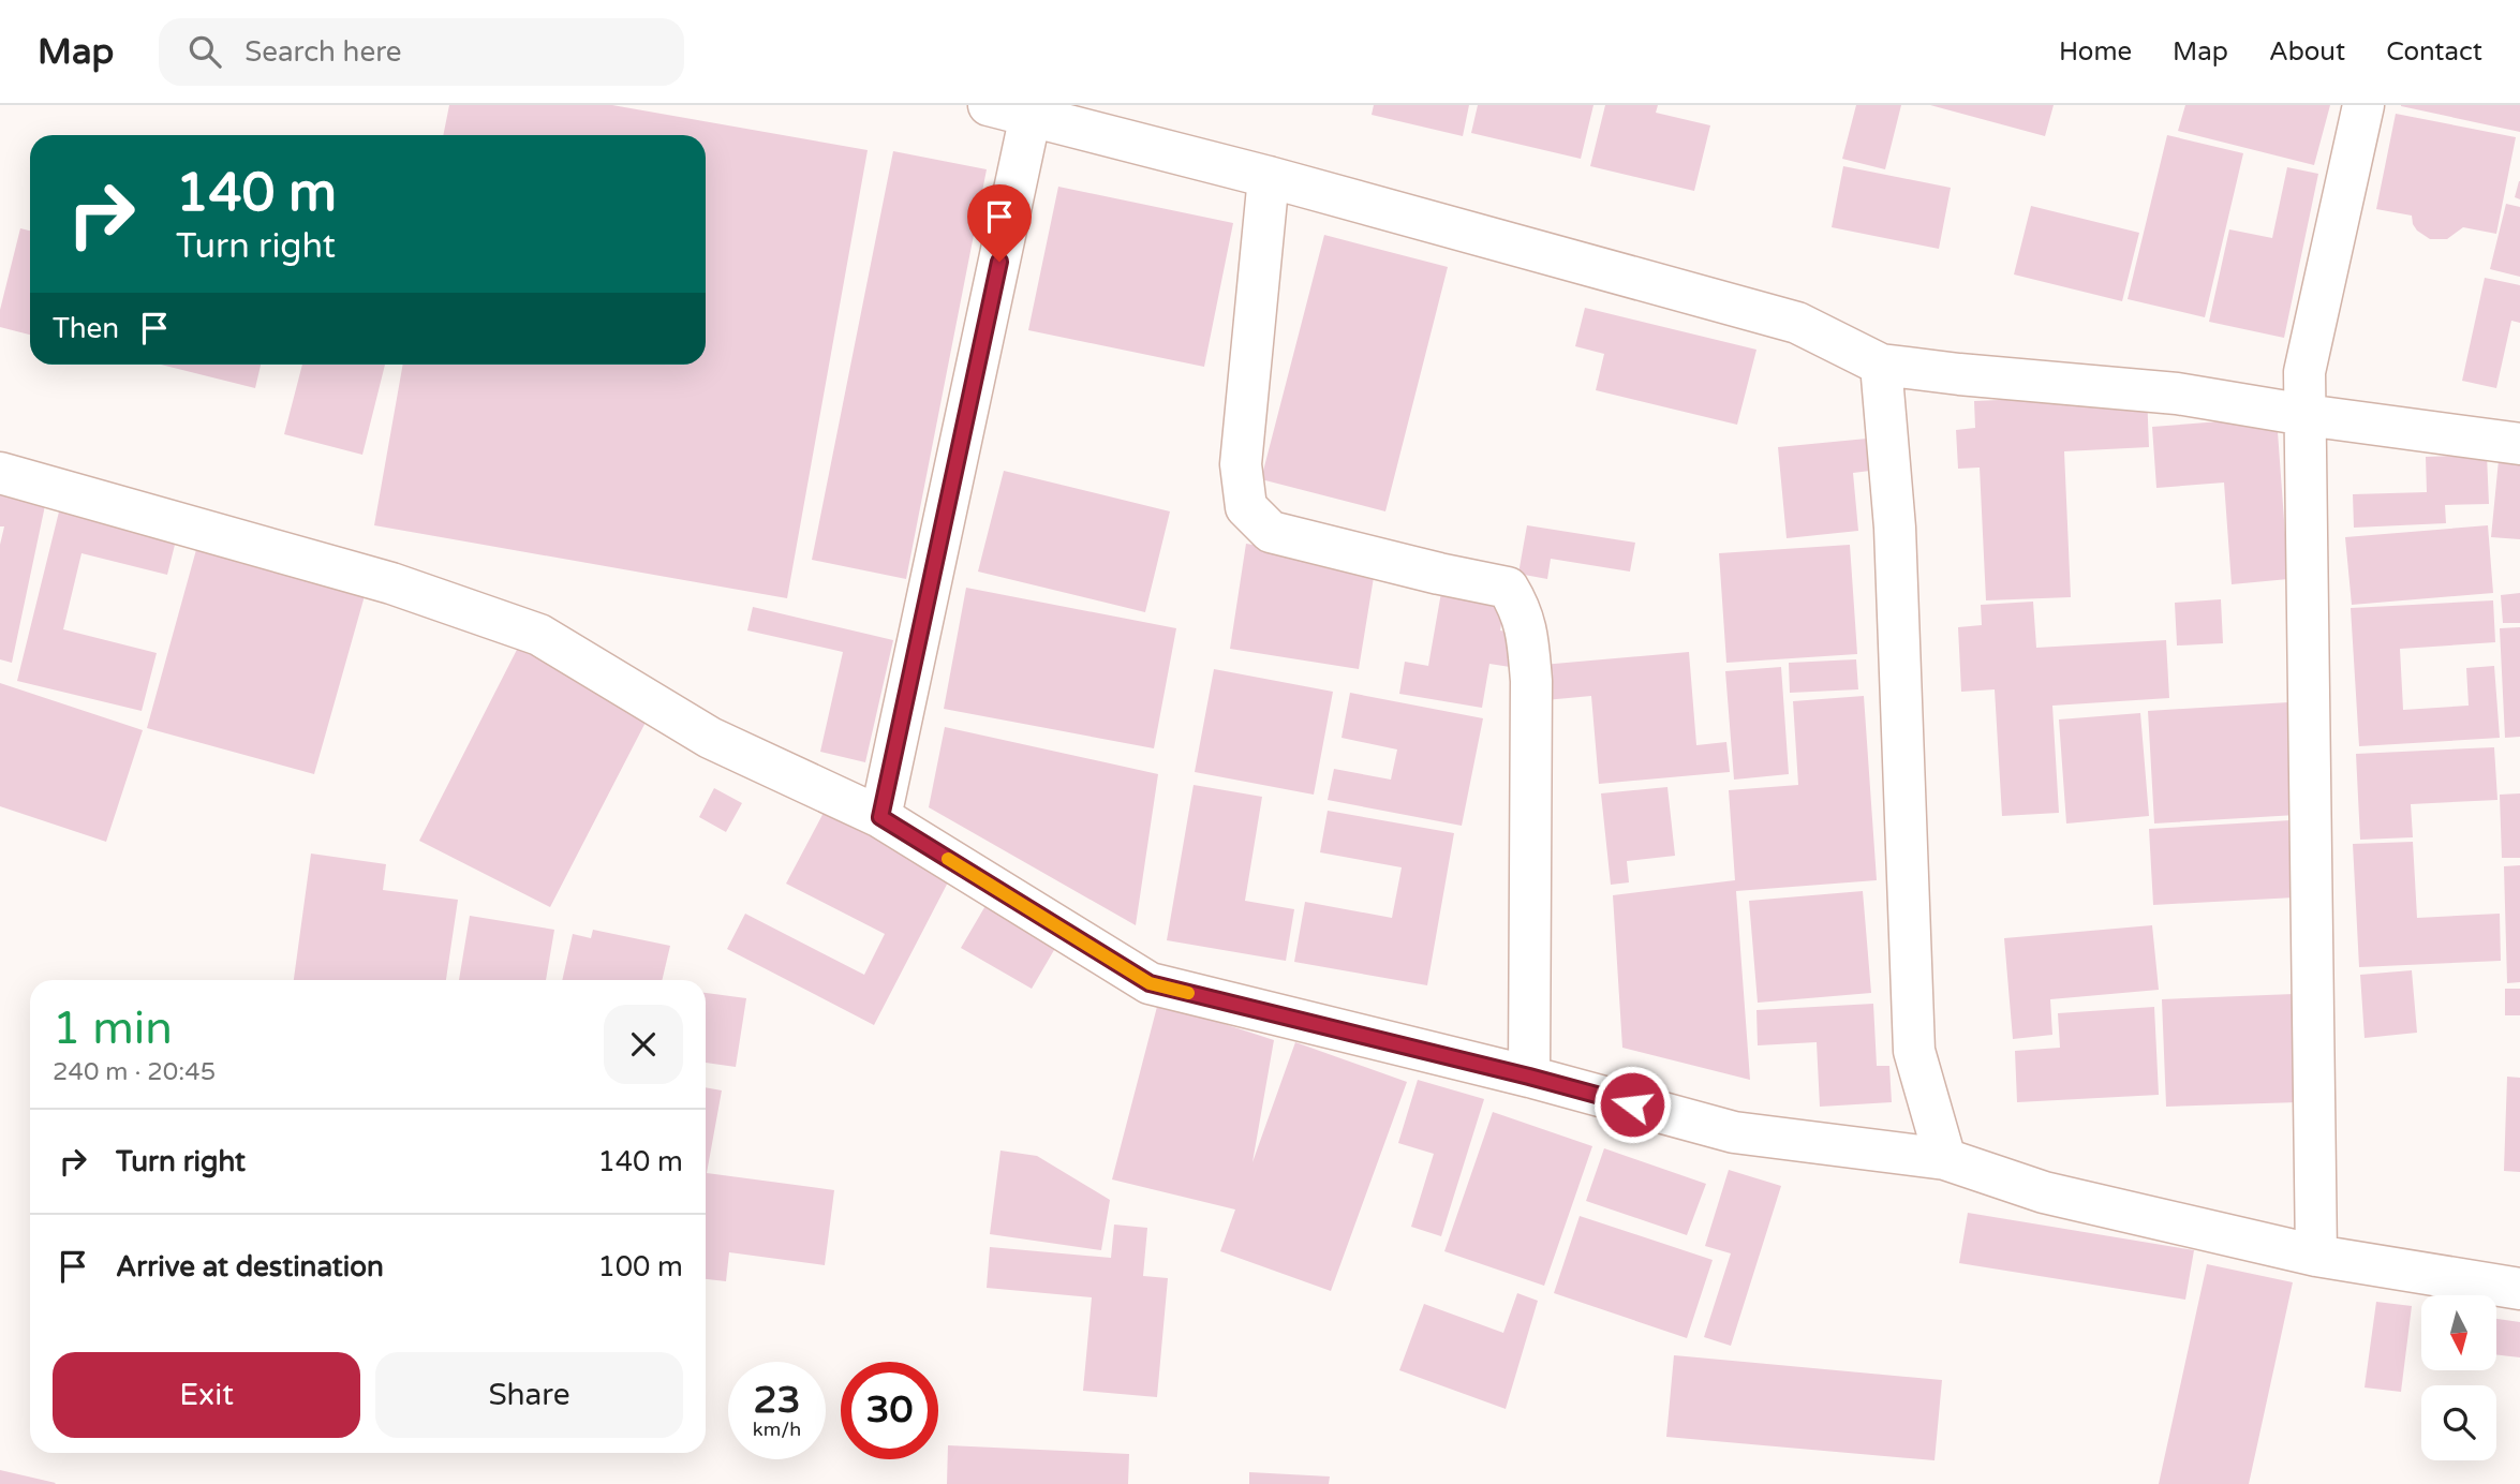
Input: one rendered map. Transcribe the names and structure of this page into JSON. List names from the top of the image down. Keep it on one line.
{"north":"bottom","page":{"header":"Map","search":"Search here","nav":["Home","Map","About","Contact"],"turn":["140 m","Turn right"],"then":"Then","heading":["1 min","240 m · 20:45"],"list":[{"name":"Turn right","value":"140 m"},{"name":"Arrive at destination","value":"100 m"}],"buttons":["Exit","Share"],"speed":"23 km/h","limit":"30"}}
